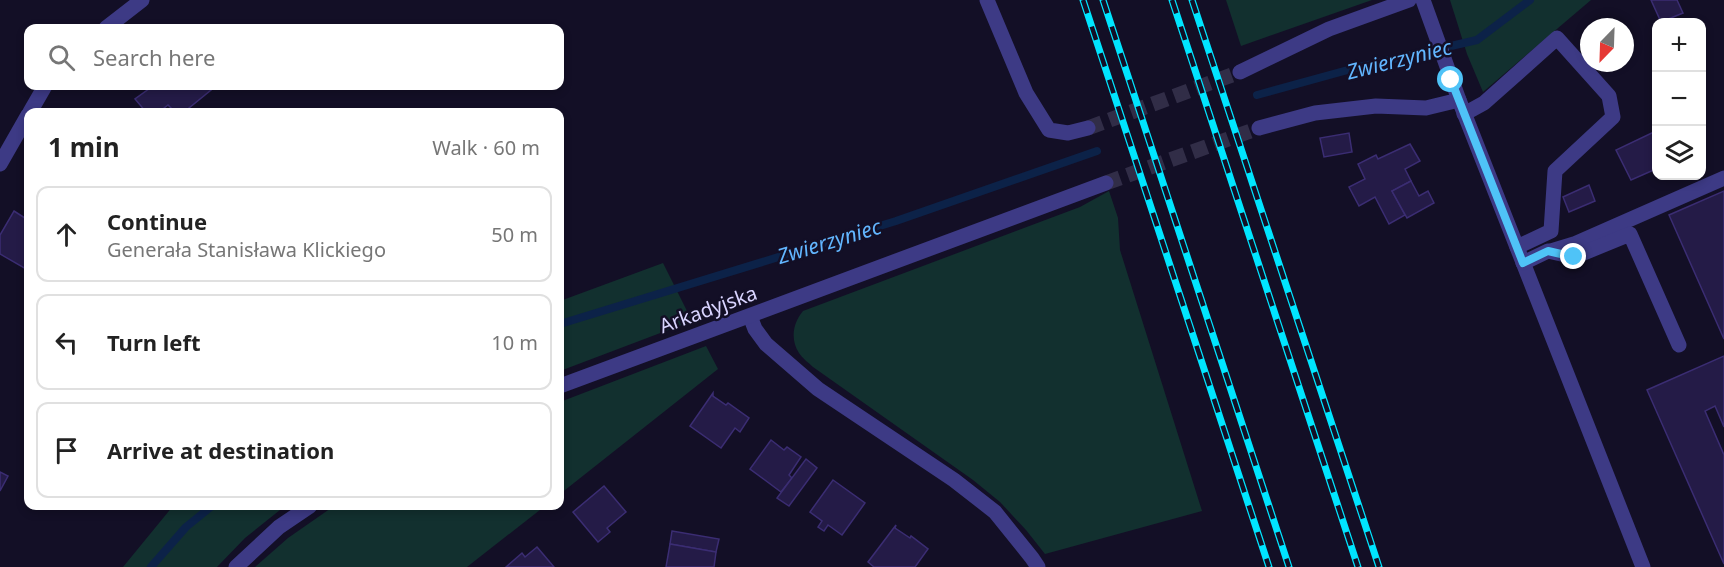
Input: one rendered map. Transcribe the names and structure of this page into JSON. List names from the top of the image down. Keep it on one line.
{"streets":{"street":["Arkadyjska"]},"water":["Zwierzyniec"],"north":"bottom left","page":{"map_buttons":["+","−"],"search":"Search here","heading":["1 min","Walk · 60 m"],"list":[["Continue","Generała Stanisława Klickiego","50 m"],["Turn left","10 m"],"Arrive at destination"]}}
